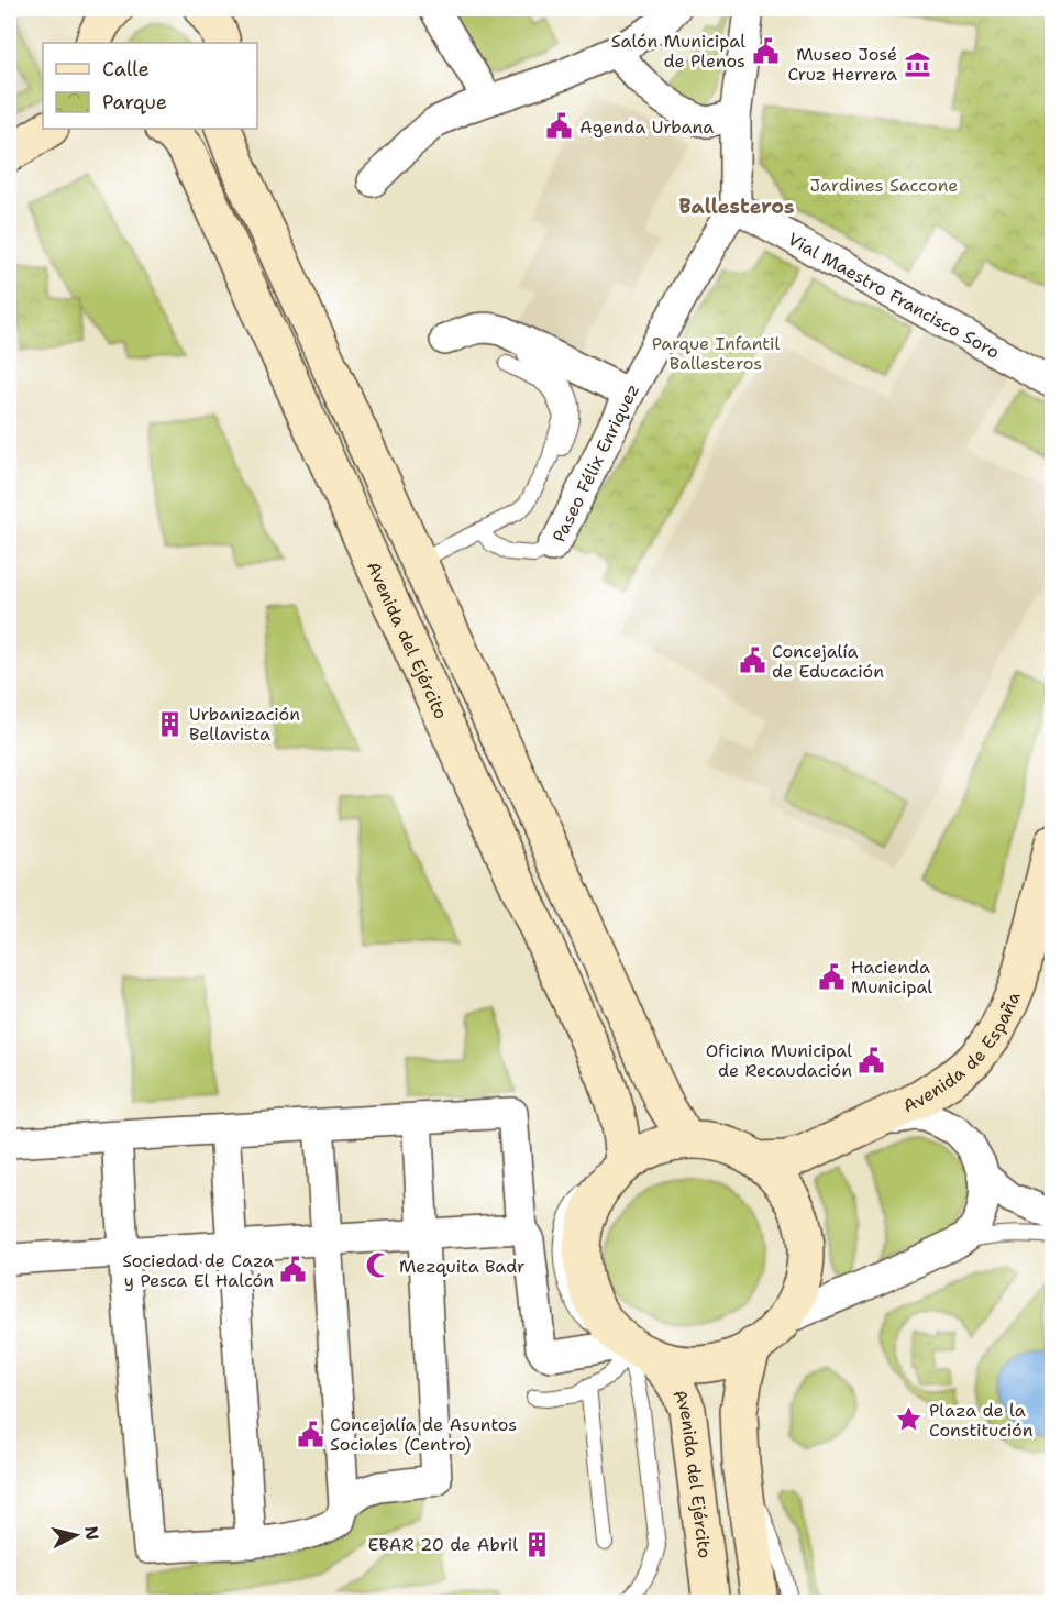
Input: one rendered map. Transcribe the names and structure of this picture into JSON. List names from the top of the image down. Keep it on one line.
{"streets":{"main road":["Avenida del Ejército","Avenida de España"],"street":["Vial Maestro Francisco Soro","Paseo Félix Enriquez"]},"crossings":[["Vial Maestro Francisco Soro","Paseo Félix Enriquez"],["Avenida del Ejército","Avenida de España"]],"districts":["Ballesteros"],"parks":["Jardines Saccone","Parque Infantil Ballesteros"],"places":{"public building":["Salón Municipal de Plenos","Agenda Urbana","Concejalía de Educación","Hacienda Municipal","Oficina Municipal de Recaudación","Sociedad de Caza y Pesca El Halcón","Concejalía de Asuntos Sociales (Centro)"],"museum":["Museo José Cruz Herrera"],"building":["Urbanización Bellavista","EBAR 20 de Abril"],"mosque":["Mezquita Badr"],"place":["Plaza de la Constitución"]},"legend":["Calle","Parque"],"north":"right"}
